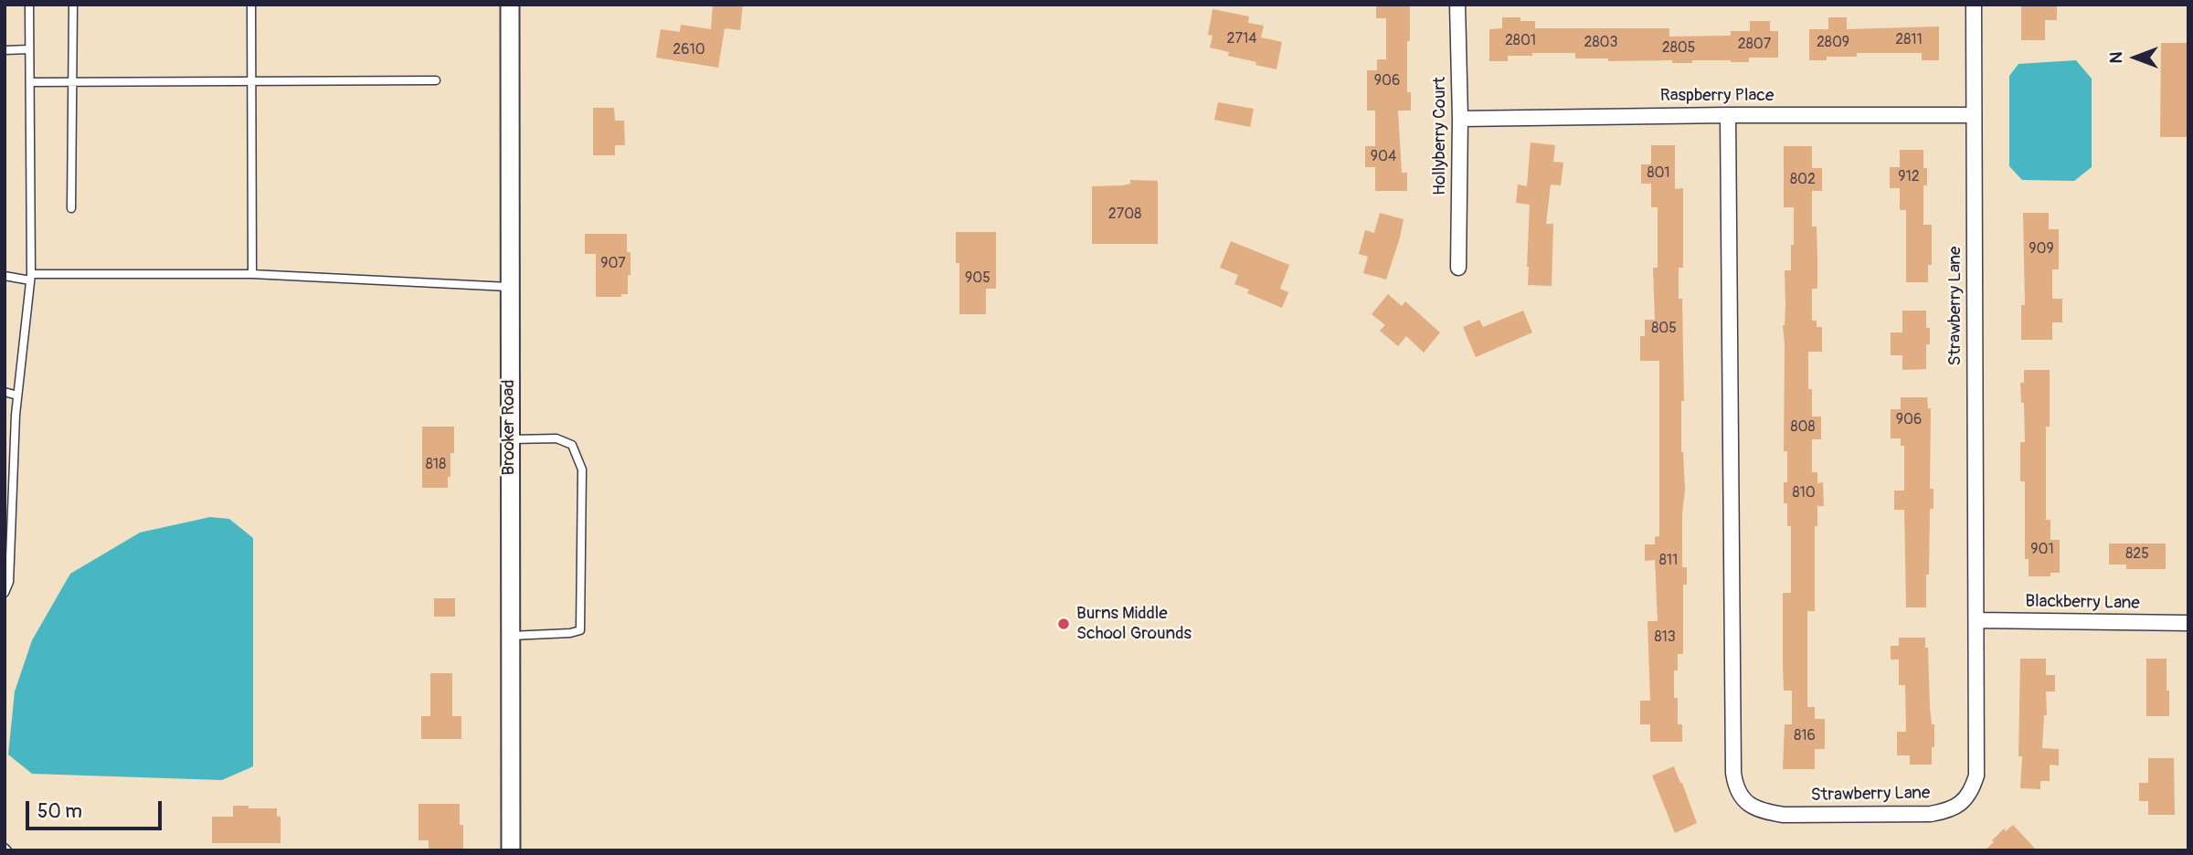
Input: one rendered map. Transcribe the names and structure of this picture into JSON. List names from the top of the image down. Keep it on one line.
{"streets":{"street":["Raspberry Place","Hollyberry Court","Strawberry Lane","Brooker Road","Blackberry Lane"]},"crossings":[["Raspberry Place","Hollyberry Court"],["Raspberry Place","Strawberry Lane"],["Strawberry Lane","Blackberry Lane"]],"places":["Burns Middle School Grounds"],"house_numbers":["2714","2811","2801","2803","2809","2807","2805","2610","906","904","801","912","802","2708","909","907","905","805","906","808","818","810","901","825","811","813","816"],"scale_bar":"50 m","north":"left"}
